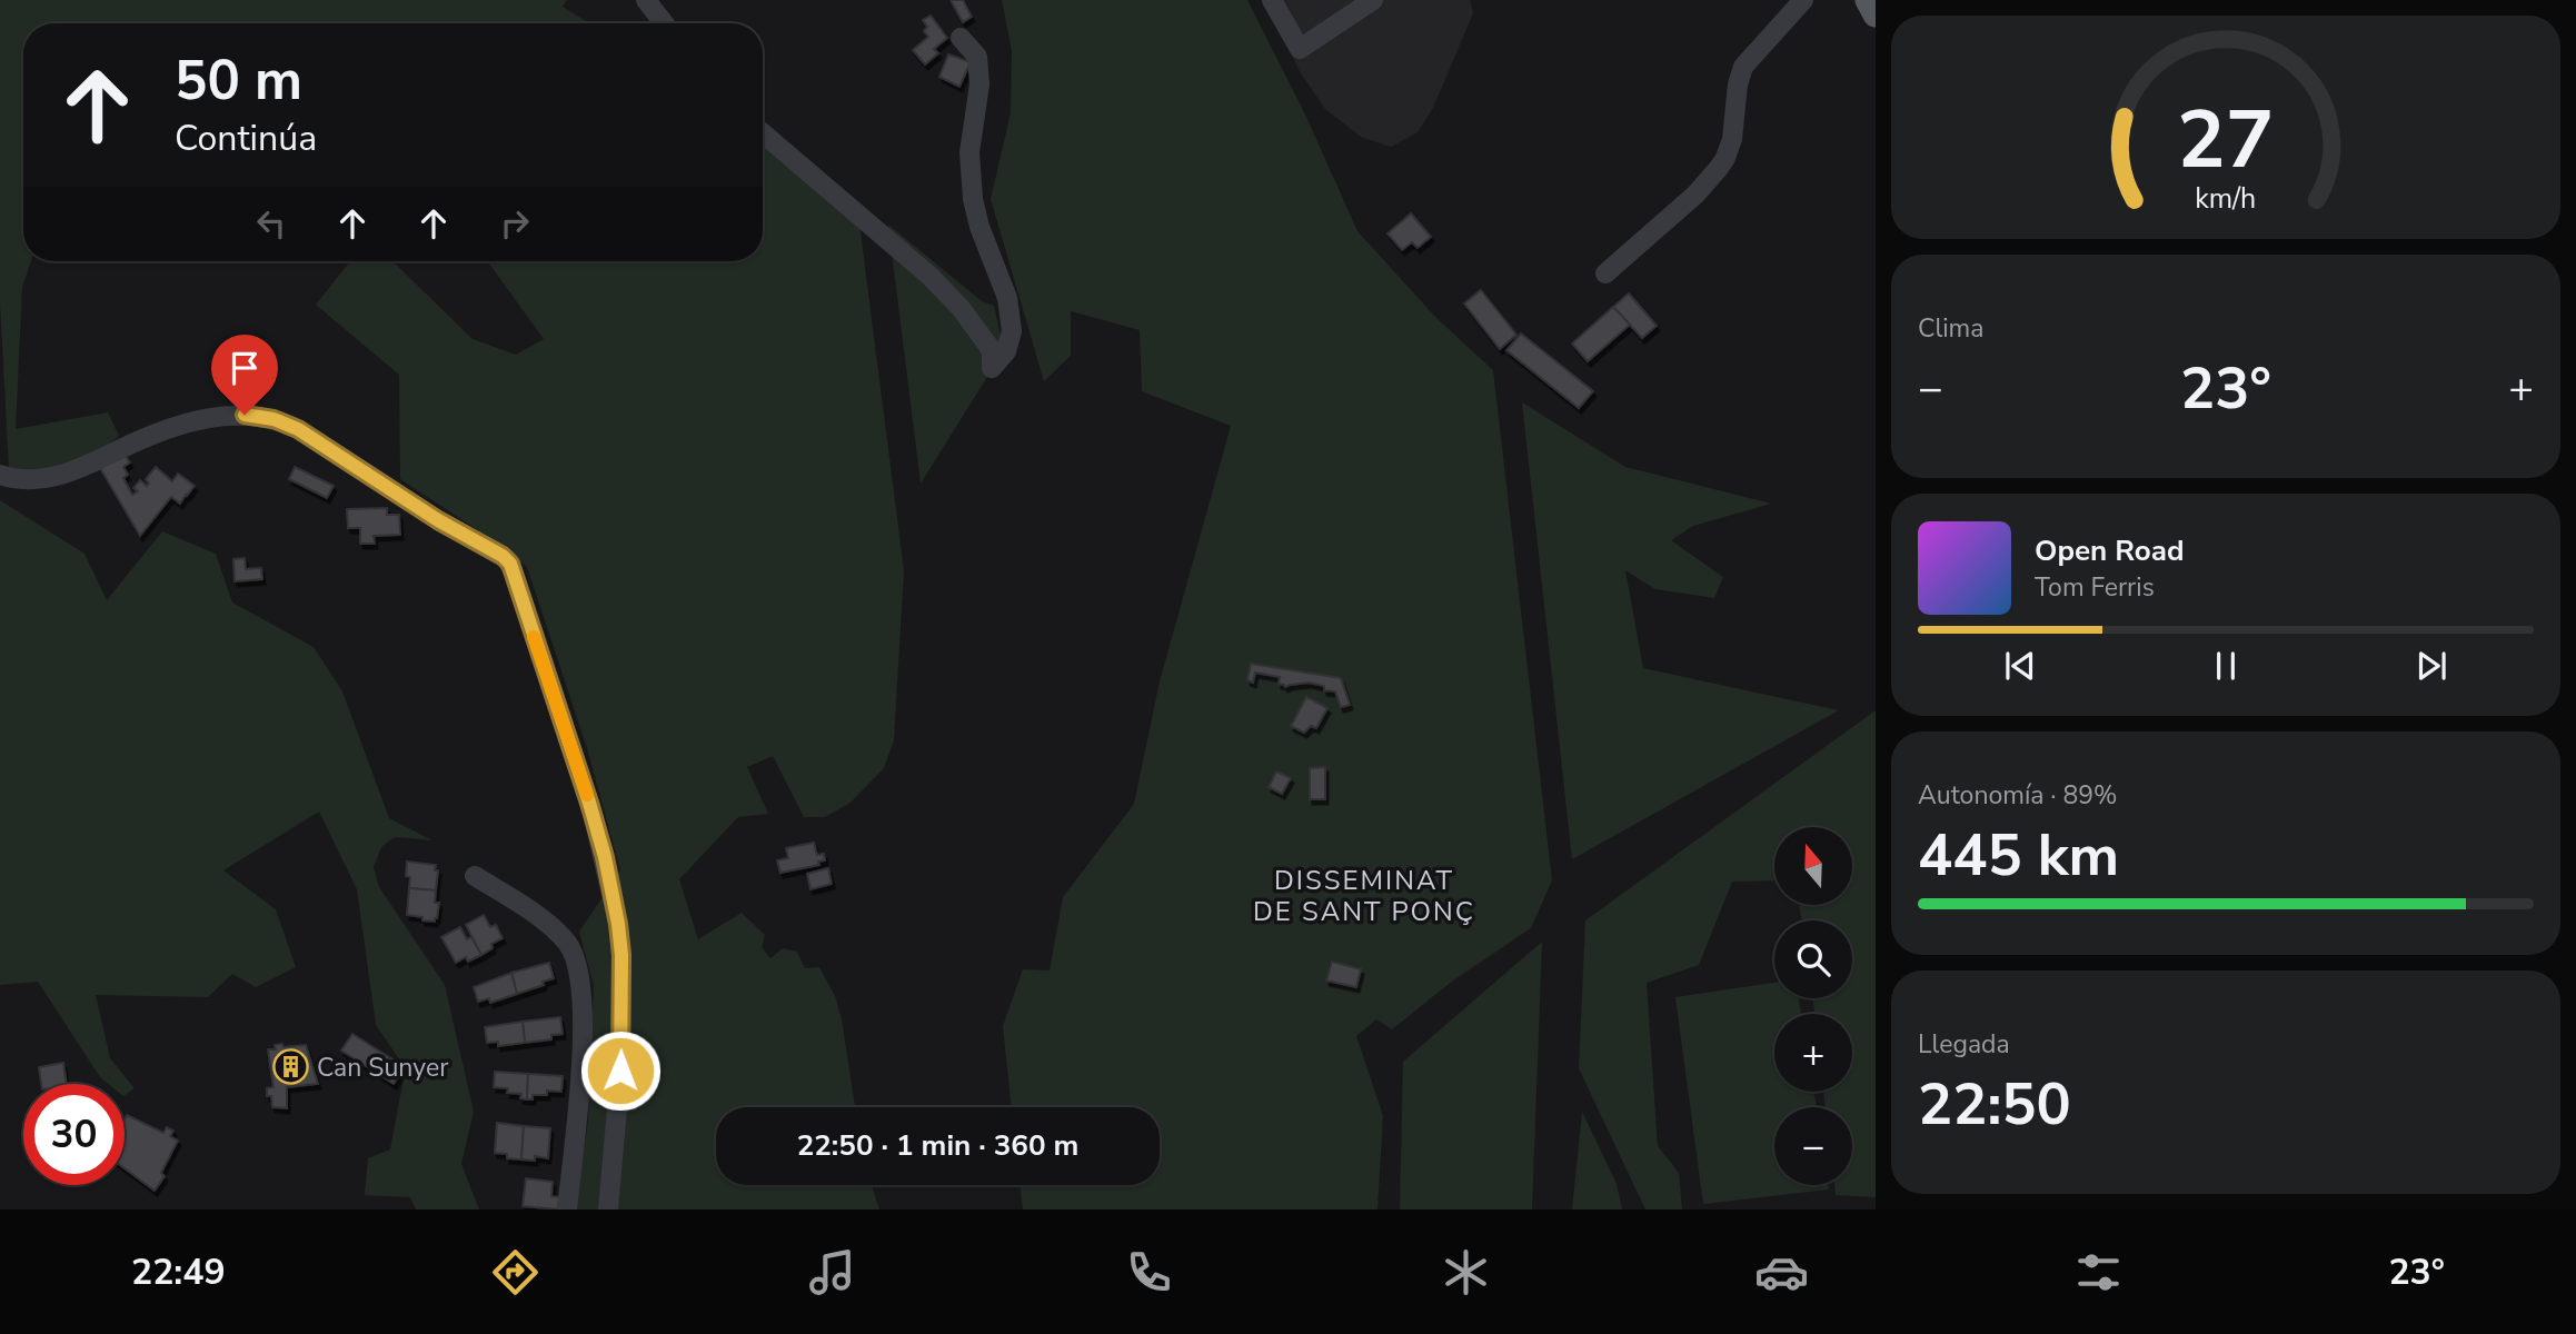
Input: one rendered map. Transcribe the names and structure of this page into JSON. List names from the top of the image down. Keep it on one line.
{"districts":["DISSEMINAT DE SANT PONÇ"],"places":{"building":["Can Sunyer"]},"north":"top","page":{"turn":["50 m","Continúa"],"tile":["Clima",["Autonomía · 89%","445 km"],["Llegada","22:50"]],"heat":["−","23°","+"],"song":["Open Road","Tom Ferris"],"map_buttons":["+","−"],"limit":"30","trip":"22:50 · 1 min · 360 m","tabs":["22:49","23°"],"gauge":["27","km/h"]}}
